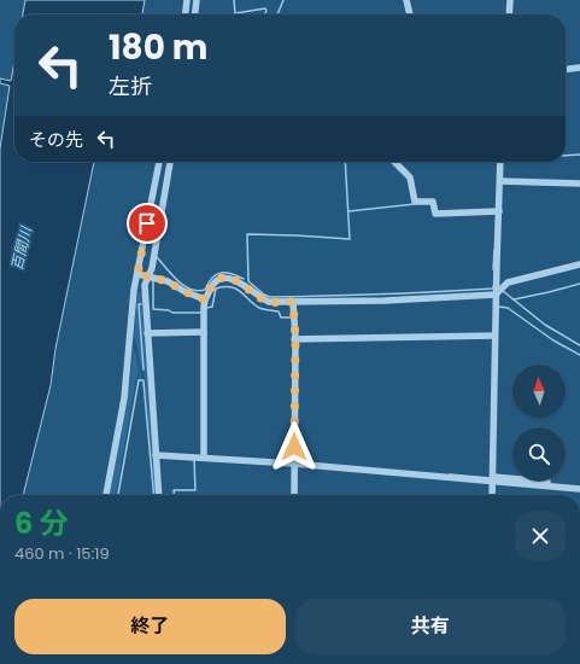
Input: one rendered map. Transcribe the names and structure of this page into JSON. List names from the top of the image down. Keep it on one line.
{"water":["百間川"],"north":"top","page":{"turn":["180 m","左折"],"then":"その先","heading":["6 分","460 m · 15:19"],"buttons":["終了","共有"]}}
